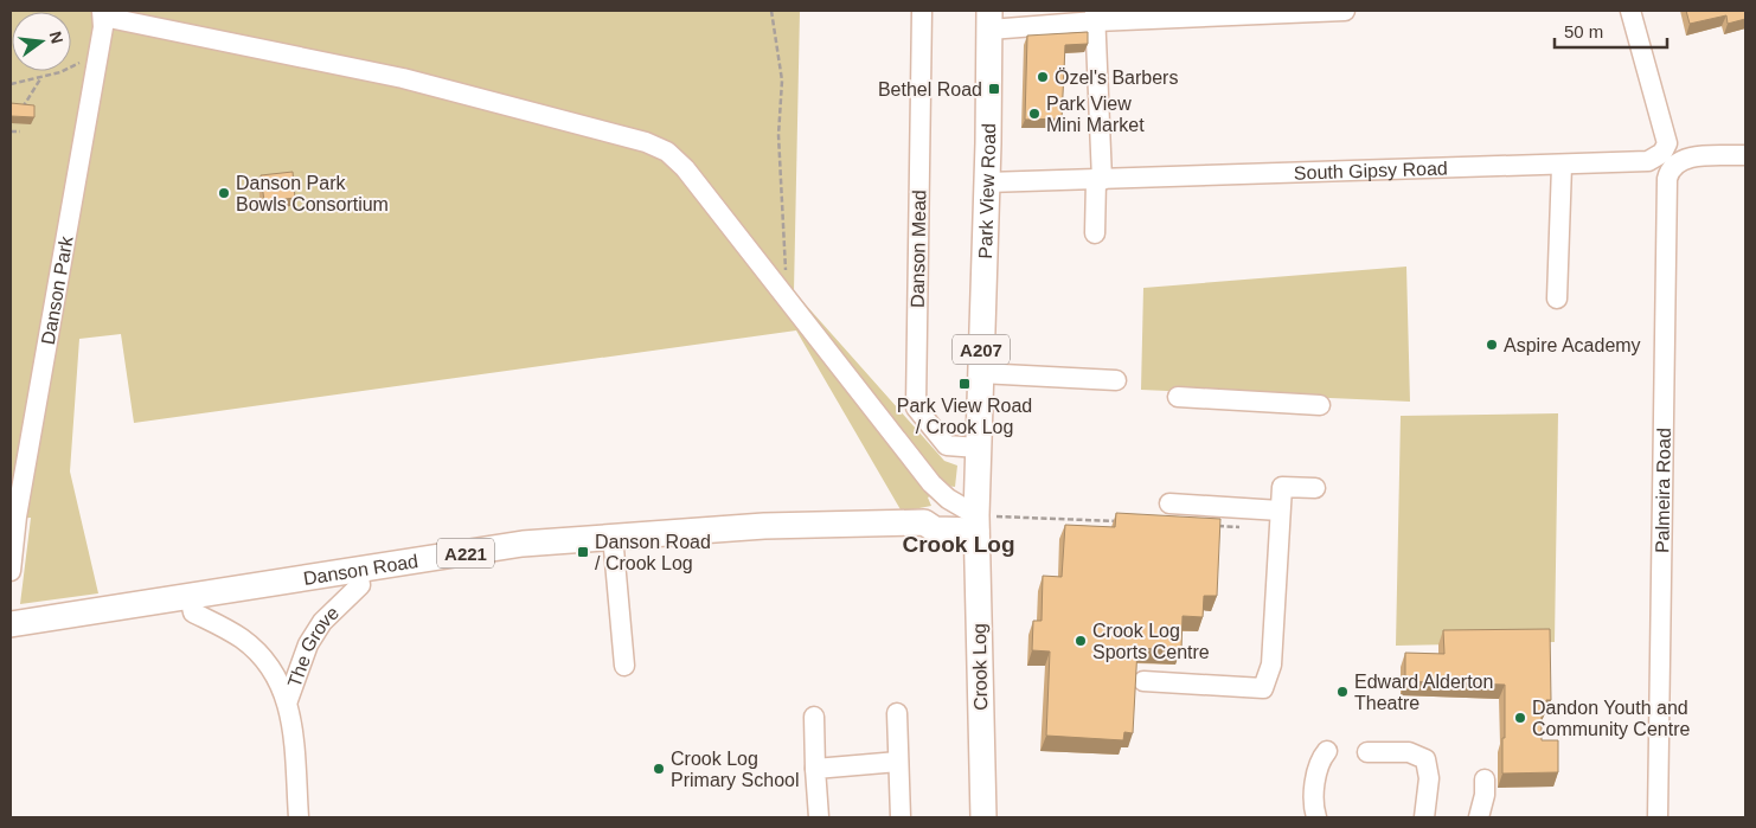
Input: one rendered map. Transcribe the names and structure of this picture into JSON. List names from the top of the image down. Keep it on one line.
{"streets":{"main road":["Park View Road","A207","A221","Danson Road","Crook Log"],"street":["South Gipsy Road","Danson Mead","Danson Park","Palmeira Road","The Grove"]},"crossings":[["South Gipsy Road","Park View Road"],["South Gipsy Road","Palmeira Road"],["Park View Road","Danson Mead"],["Park View Road","Danson Road"],["Park View Road","Crook Log"],["Danson Road","The Grove"],["Danson Road","Crook Log"]],"districts":["Crook Log"],"places":{"other":["Özel's Barbers","Park View Mini Market","Danson Park Bowls Consortium","Aspire Academy","Crook Log Sports Centre","Edward Alderton Theatre","Dandon Youth and Community Centre","Crook Log Primary School"],"transit":["Bethel Road","Park View Road / Crook Log","Danson Road / Crook Log"]},"scale_bar":"50 m","north":"right"}
